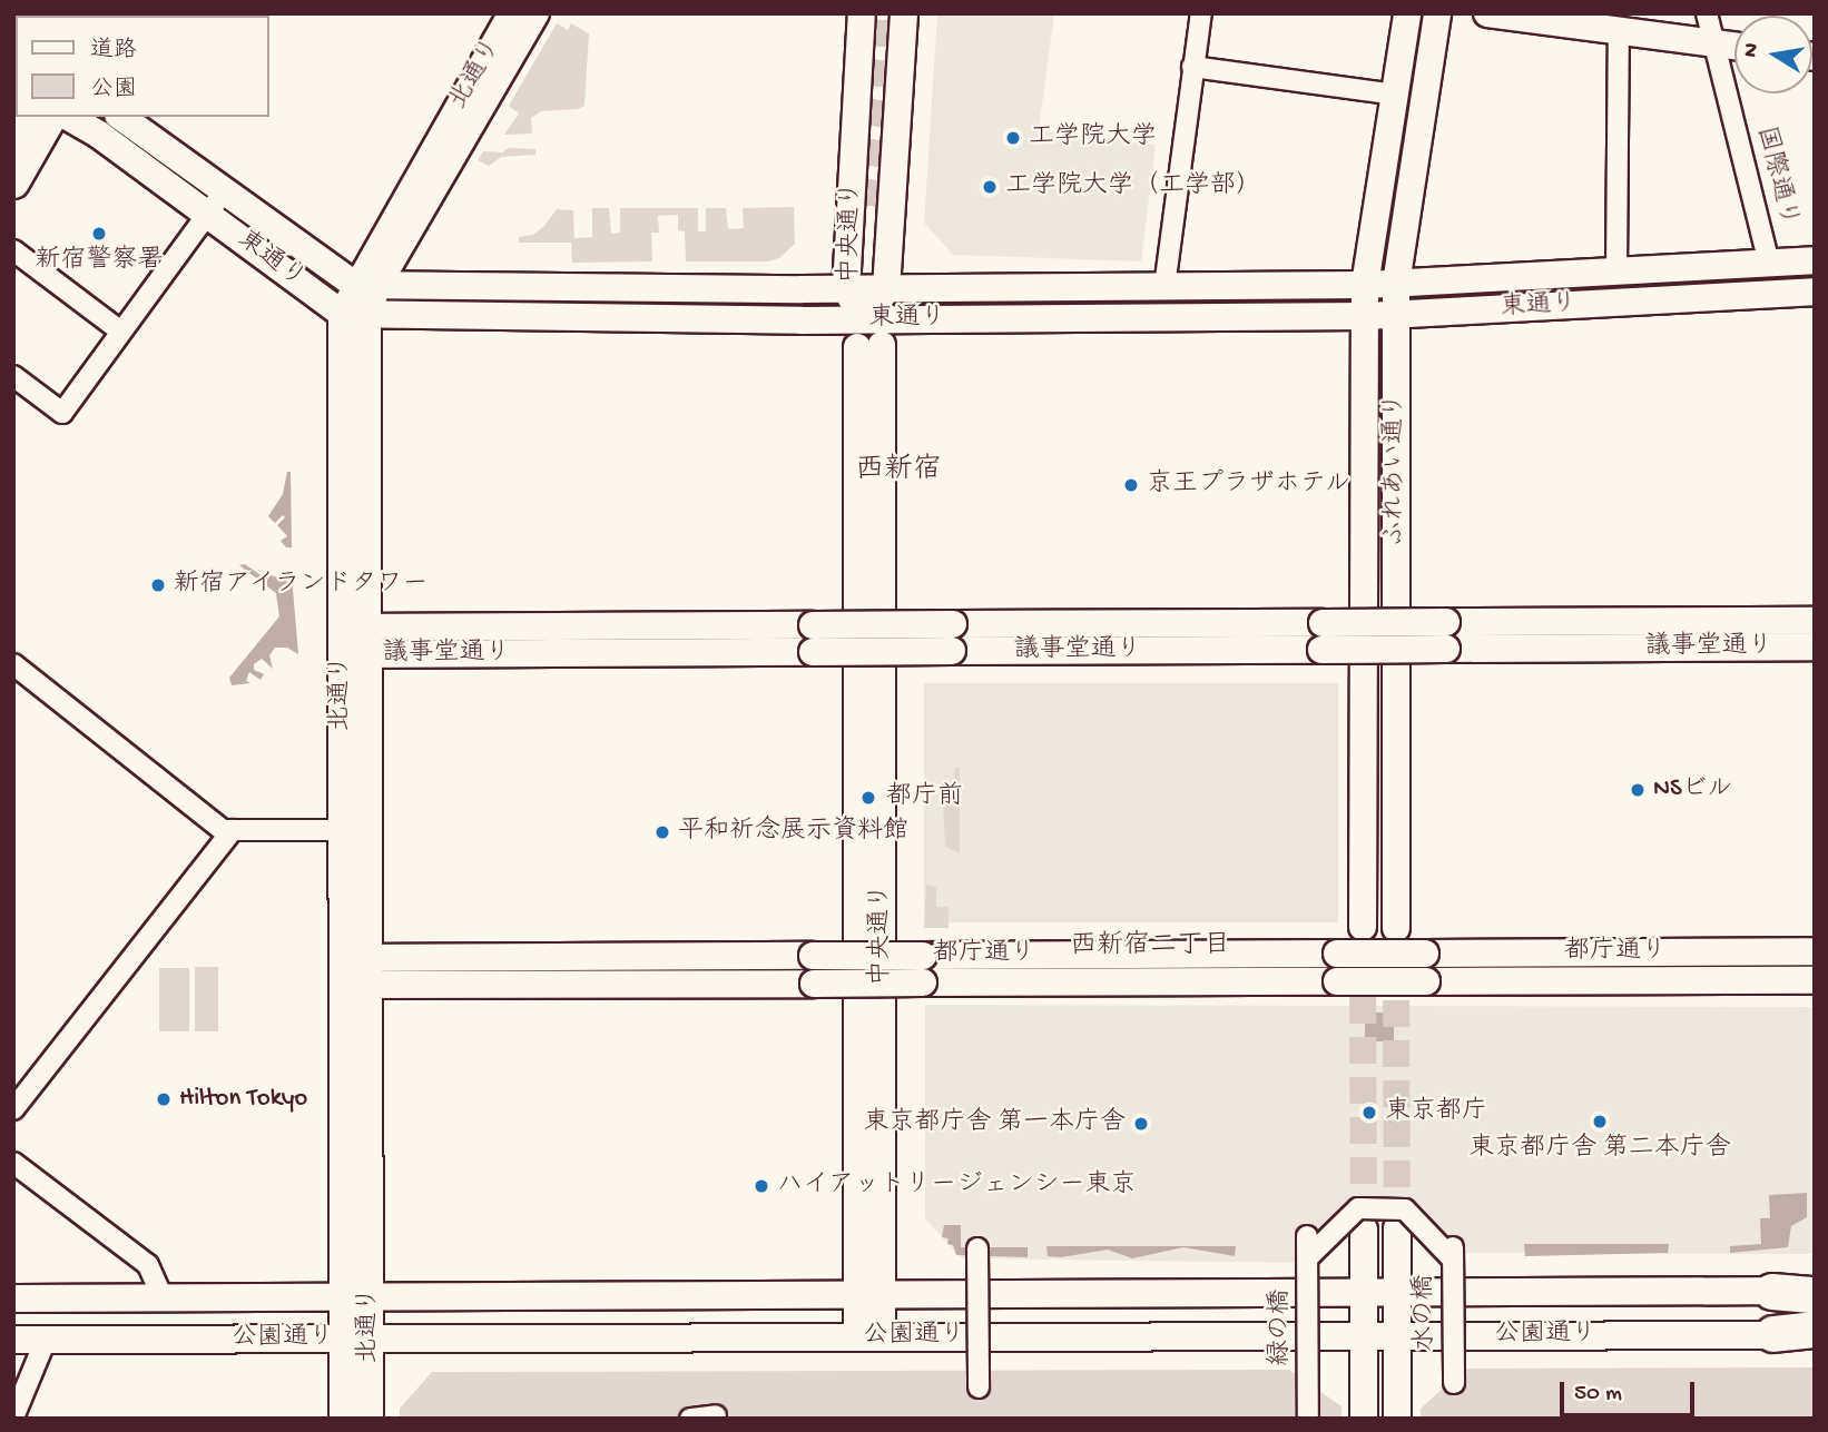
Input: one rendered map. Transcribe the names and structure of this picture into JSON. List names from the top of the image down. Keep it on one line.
{"streets":{"main road":["北通り","中央通り","東通り","ふれあい通り","議事堂通り","都庁通り","公園通り"],"street":["国際通り","水の橋","緑の橋"]},"crossings":[["北通り","東通り"],["北通り","議事堂通り"],["北通り","都庁通り"],["北通り","公園通り"],["国際通り","東通り"],["中央通り","東通り"],["中央通り","公園通り"],["東通り","ふれあい通り"],["水の橋","緑の橋"]],"districts":["西新宿","西新宿二丁目"],"places":["工学院大学","工学院大学（工学部）","新宿警察署","京王プラザホテル","新宿アイランドタワー","NSビル","都庁前","平和祈念展示資料館","Hilton Tokyo","東京都庁","東京都庁舎 第二本庁舎","東京都庁舎 第一本庁舎","ハイアットリージェンシー東京"],"legend":["道路","公園"],"scale_bar":"50 m","north":"left"}
